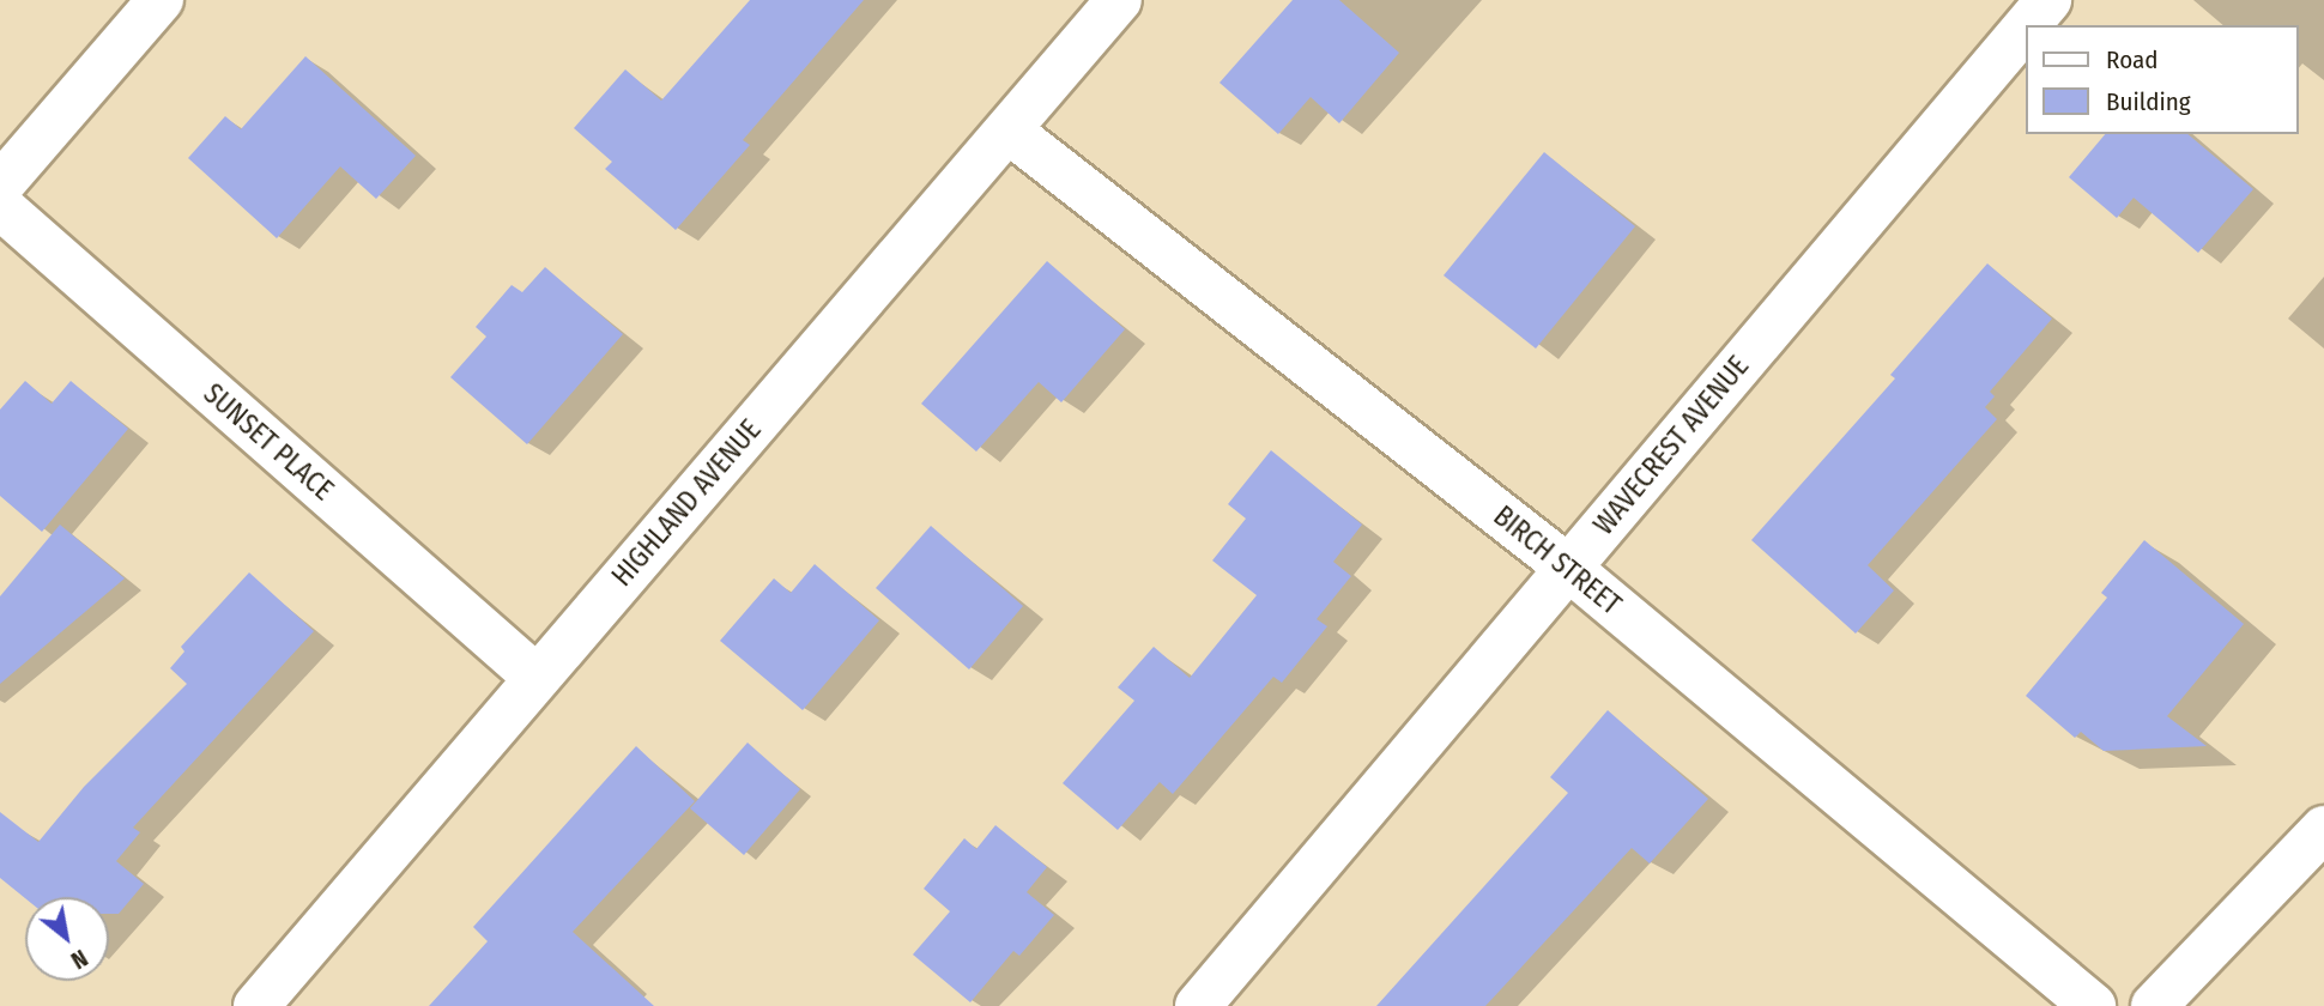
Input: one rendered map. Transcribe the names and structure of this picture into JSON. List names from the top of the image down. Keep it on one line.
{"streets":{"street":["SUNSET PLACE","WAVECREST AVENUE","HIGHLAND AVENUE","BIRCH STREET"]},"crossings":[["SUNSET PLACE","HIGHLAND AVENUE"],["WAVECREST AVENUE","BIRCH STREET"],["HIGHLAND AVENUE","BIRCH STREET"]],"legend":["Road","Building"],"north":"bottom right"}
